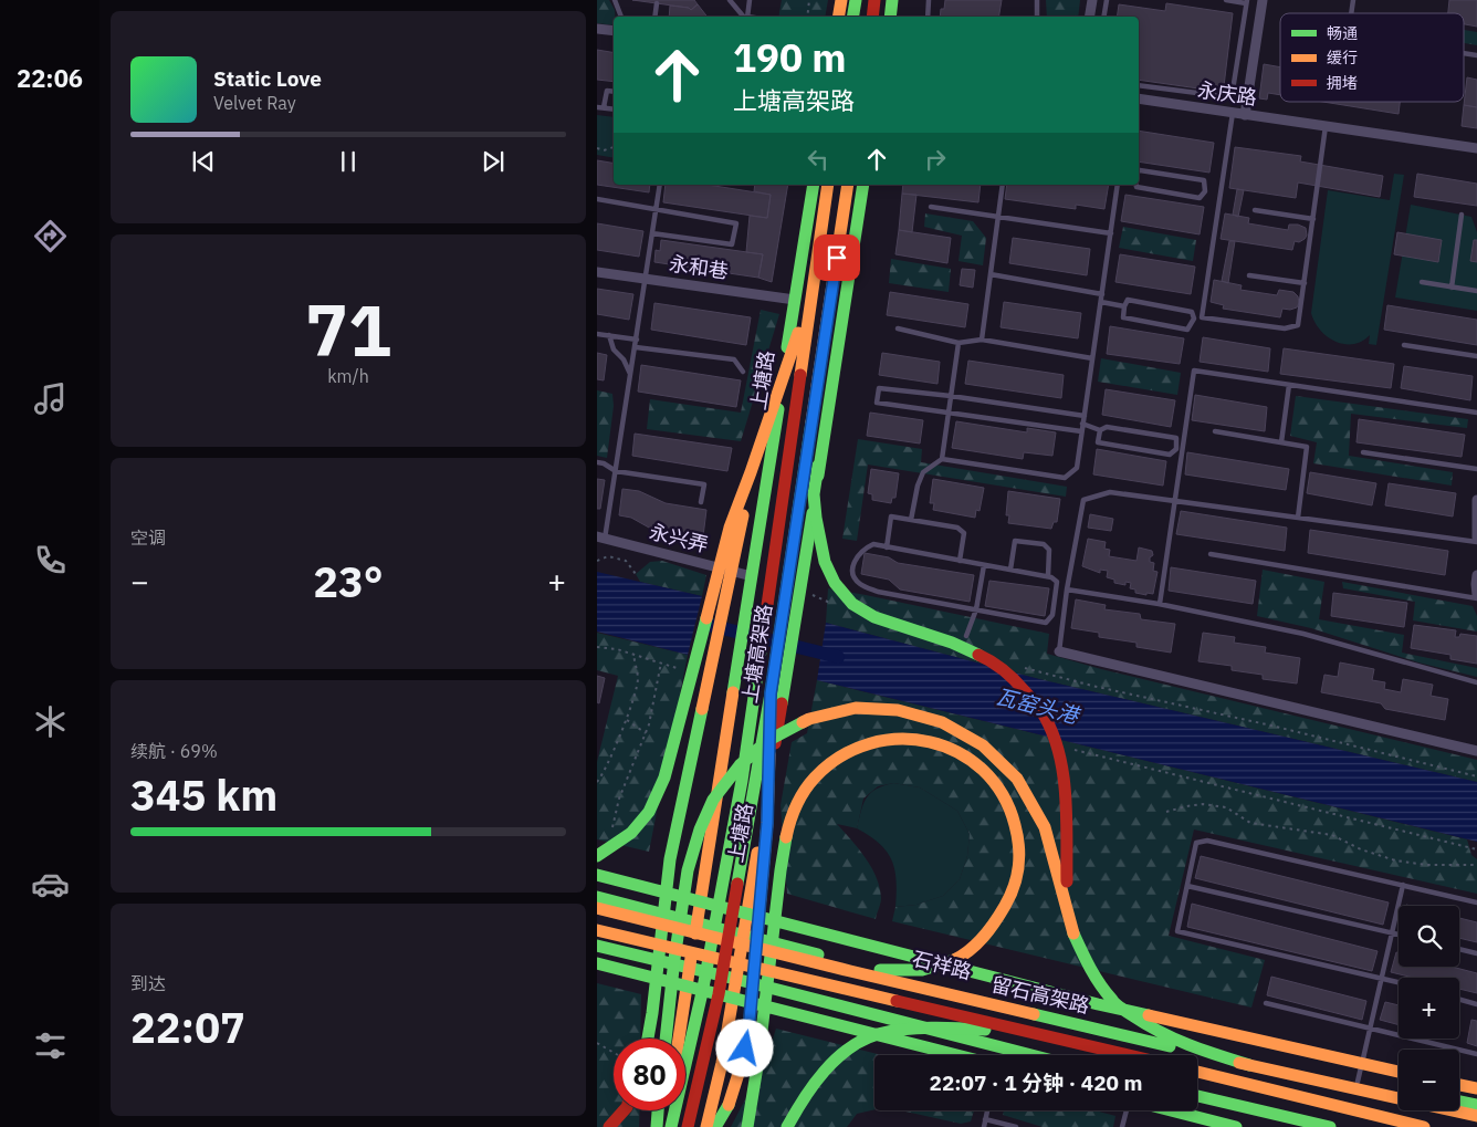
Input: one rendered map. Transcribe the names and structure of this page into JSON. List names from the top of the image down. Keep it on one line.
{"streets":{"main road":["上塘路","上塘高架路","石祥路","留石高架路"],"street":["永庆路","永和巷","永兴弄"]},"crossings":[["永和巷","上塘路"],["上塘路","永兴弄"],["上塘路","石祥路"]],"water":["瓦窑头港"],"legend":["畅通","缓行","拥堵"],"page":{"tabs":"22:06","turn":["190 m","上塘高架路"],"song":["Static Love","Velvet Ray"],"tile":[["71","km/h"],"空调",["续航 · 69%","345 km"],["到达","22:07"]],"heat":["−","23°","+"],"map_buttons":["+","−"],"limit":"80","trip":"22:07 · 1 分钟 · 420 m"}}
